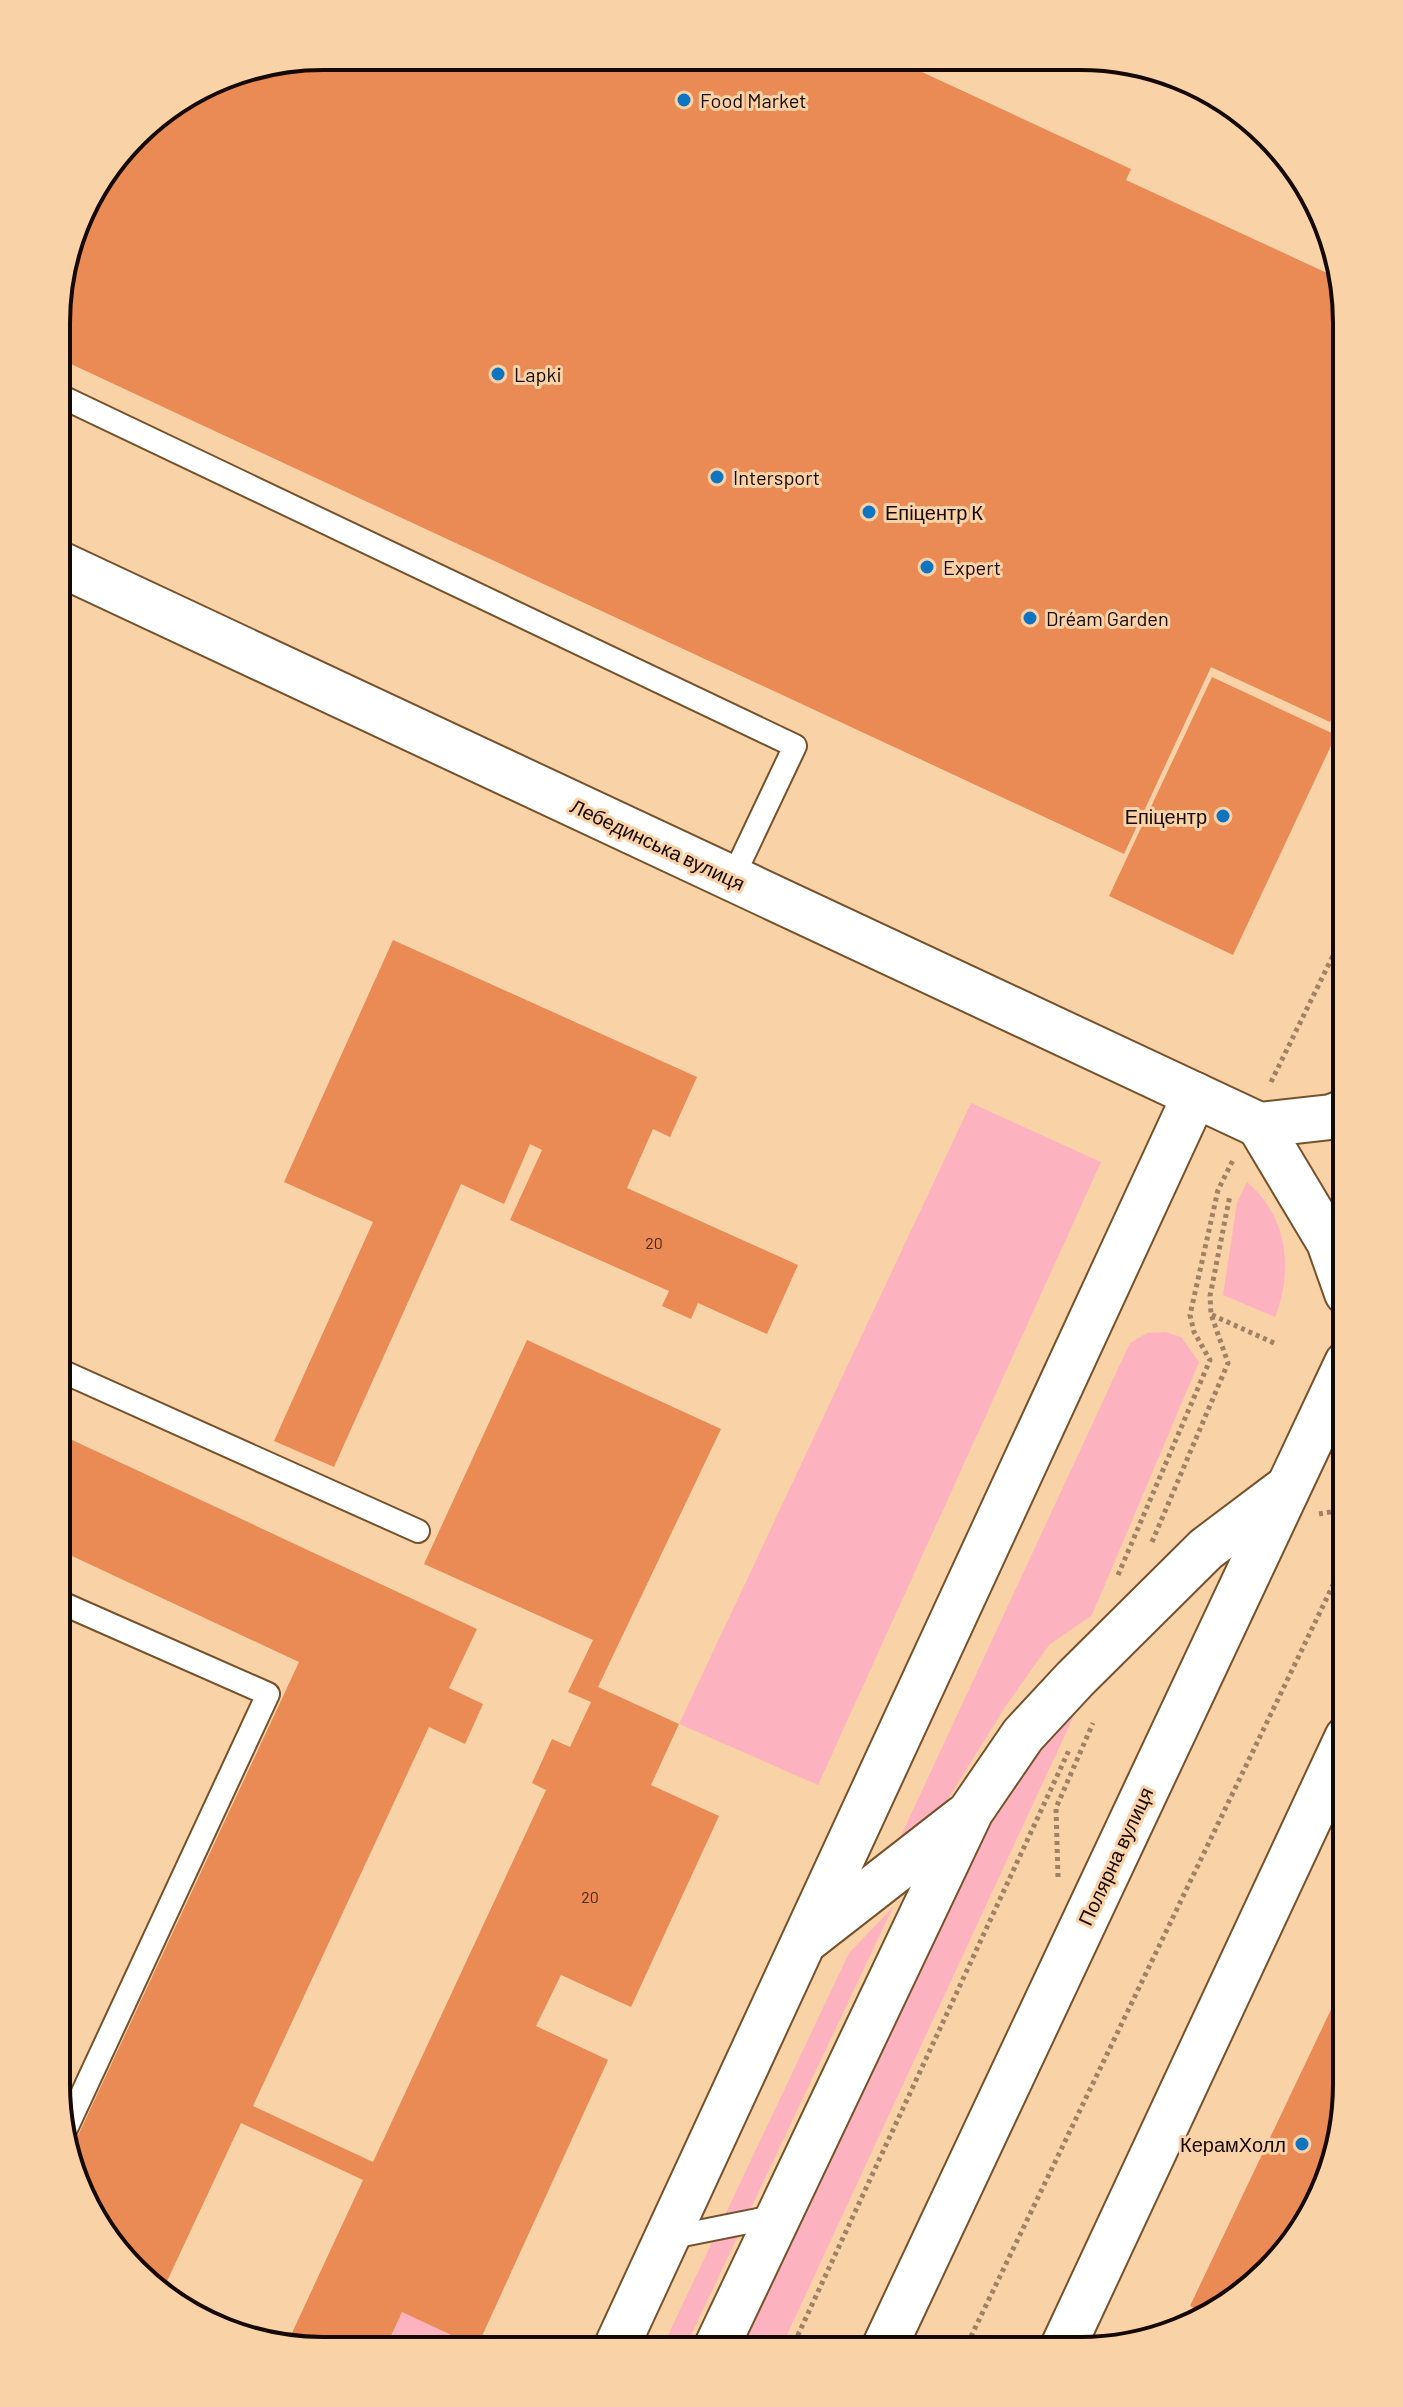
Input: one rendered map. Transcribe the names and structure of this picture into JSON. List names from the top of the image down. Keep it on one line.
{"streets":{"street":["Лебединська вулиця","Полярна вулиця"]},"places":["Food Market","Lapki","Intersport","Епіцентр К","Expert","Dréam Garden","Епіцентр","КерамХолл"],"house_numbers":["20","20"]}
